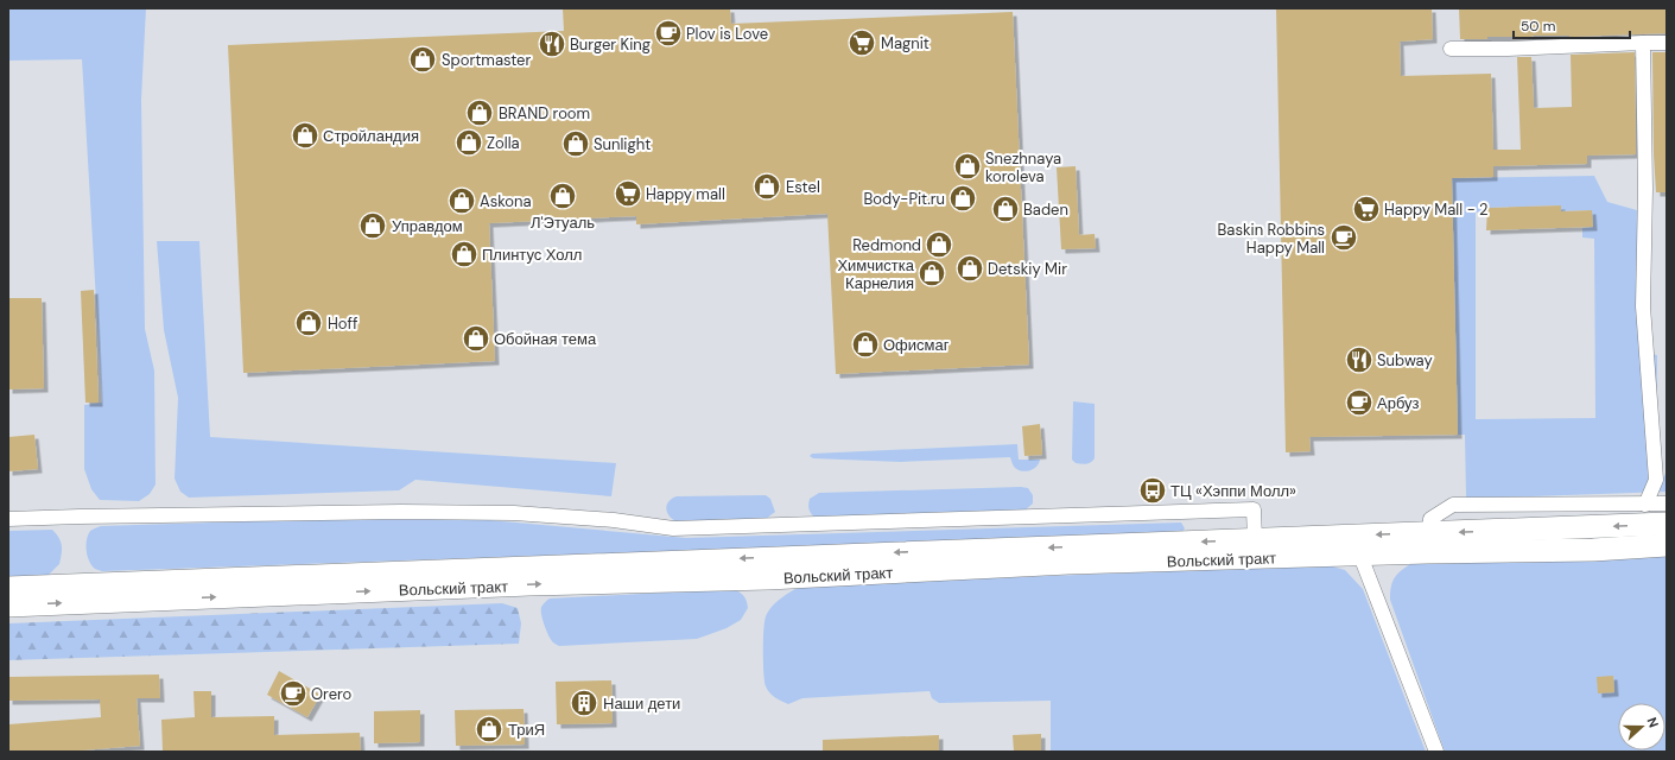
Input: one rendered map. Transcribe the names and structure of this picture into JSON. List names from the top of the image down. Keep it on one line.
{"streets":{"main road":["Вольский тракт"]},"places":{"cafe":["Plov is Love","Baskin Robbins Happy Mall","Арбуз","Orero"],"supermarket":["Magnit","Happy mall","Happy Mall - 2"],"restaurant":["Burger King","Subway"],"shop":["Sportmaster","BRAND room","Стройландия","Zolla","Sunlight","Snezhnaya koroleva","Estel","Л'Этуаль","Body-Pit.ru","Askona","Baden","Управдом","Redmond","Плинтус Холл","Detskiy Mir","Химчистка Карнелия","Hoff","Обойная тема","Офисмаг","ТриЯ"],"bus stop":["ТЦ «Хэппи Молл»"],"building":["Наши дети"]},"scale_bar":"50 m","north":"right"}
